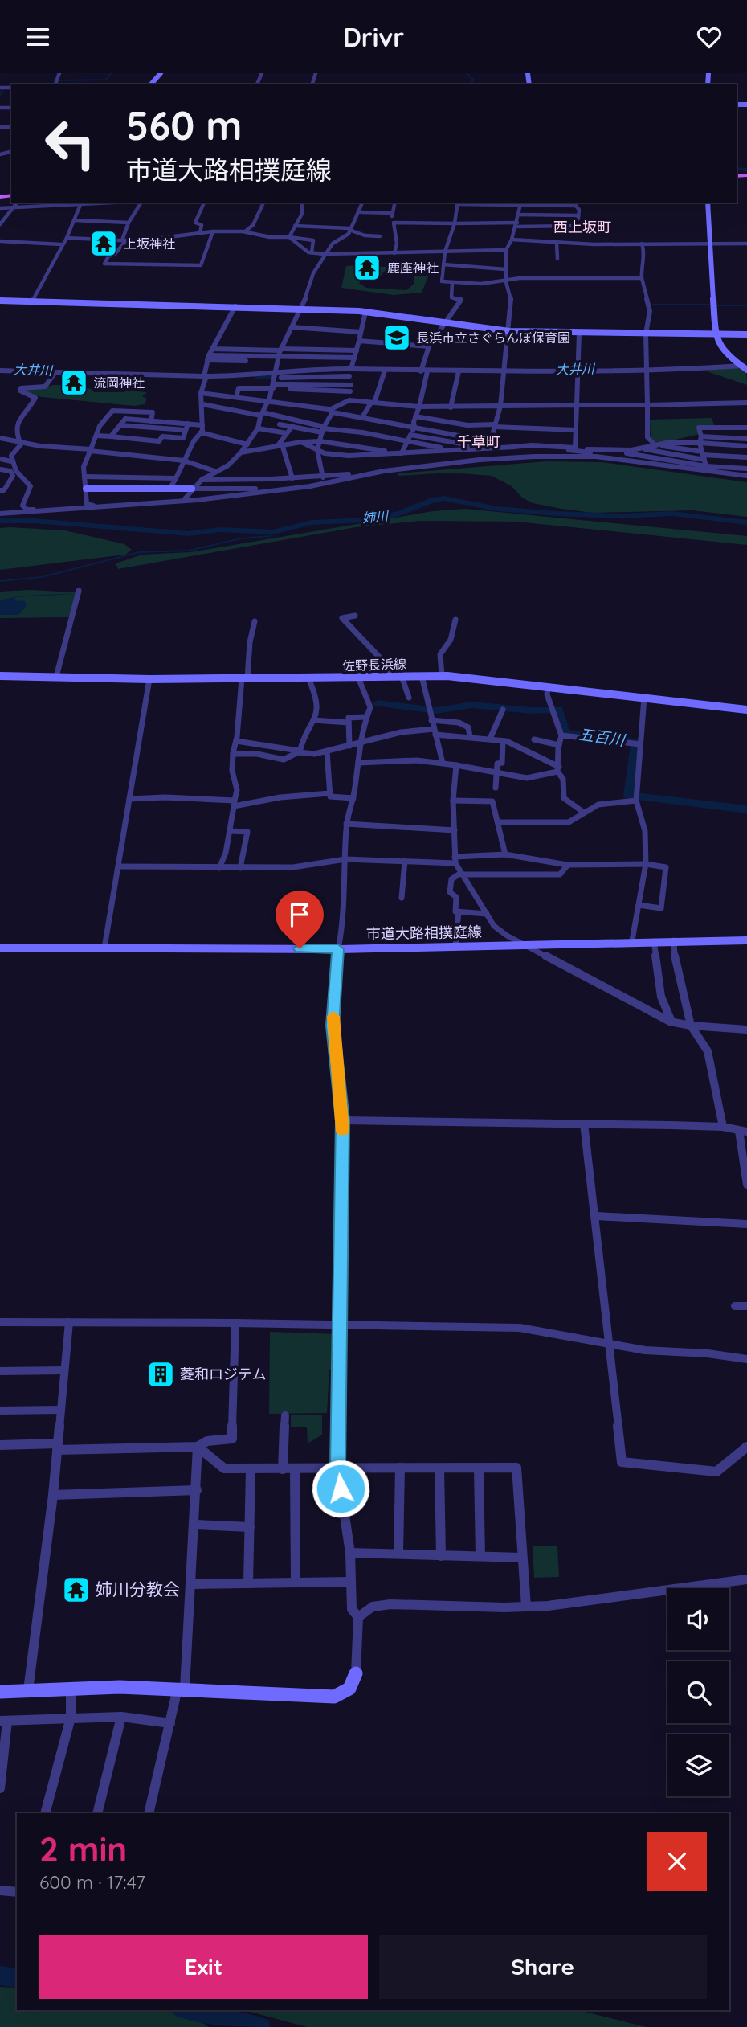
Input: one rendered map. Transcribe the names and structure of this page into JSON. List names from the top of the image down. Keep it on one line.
{"streets":{"street":["佐野長浜線","市道大路相撲庭線"]},"districts":["西上坂町","千草町"],"water":["大井川","姉川","五百川"],"places":{"temple":["上坂神社","鹿座神社","流岡神社","姉川分教会"],"school or university":["長浜市立さぐらんぼ保育園"],"building":["菱和ロジテム"]},"page":{"header":"Drivr","turn":["560 m","市道大路相撲庭線"],"heading":["2 min","600 m · 17:47"],"buttons":["Exit","Share"]}}
